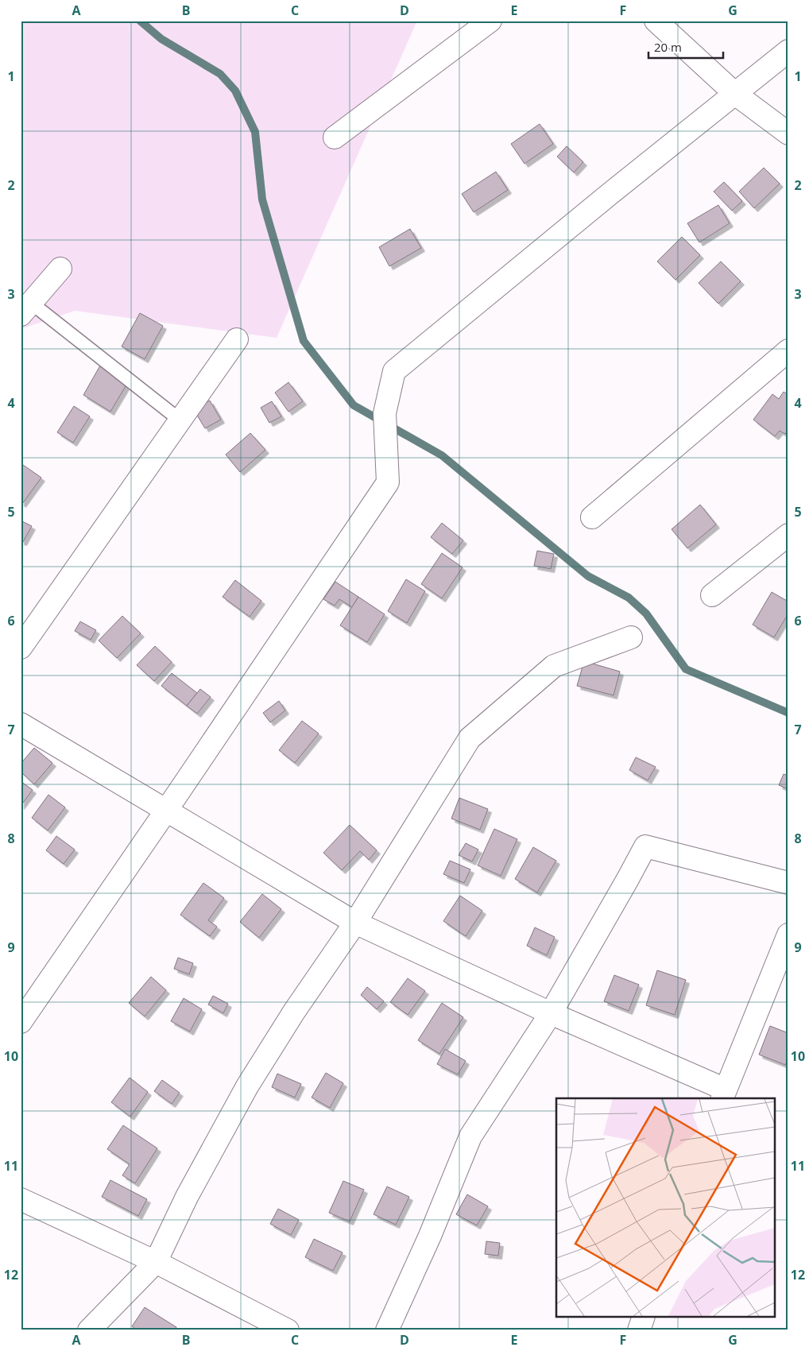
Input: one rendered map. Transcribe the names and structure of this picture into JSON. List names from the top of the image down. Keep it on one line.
{"scale_bar":"20 m","grid":{"columns":["A","B","C","D","E","F","G"],"rows":["1","2","3","4","5","6","7","8","9","10","11","12"]}}
